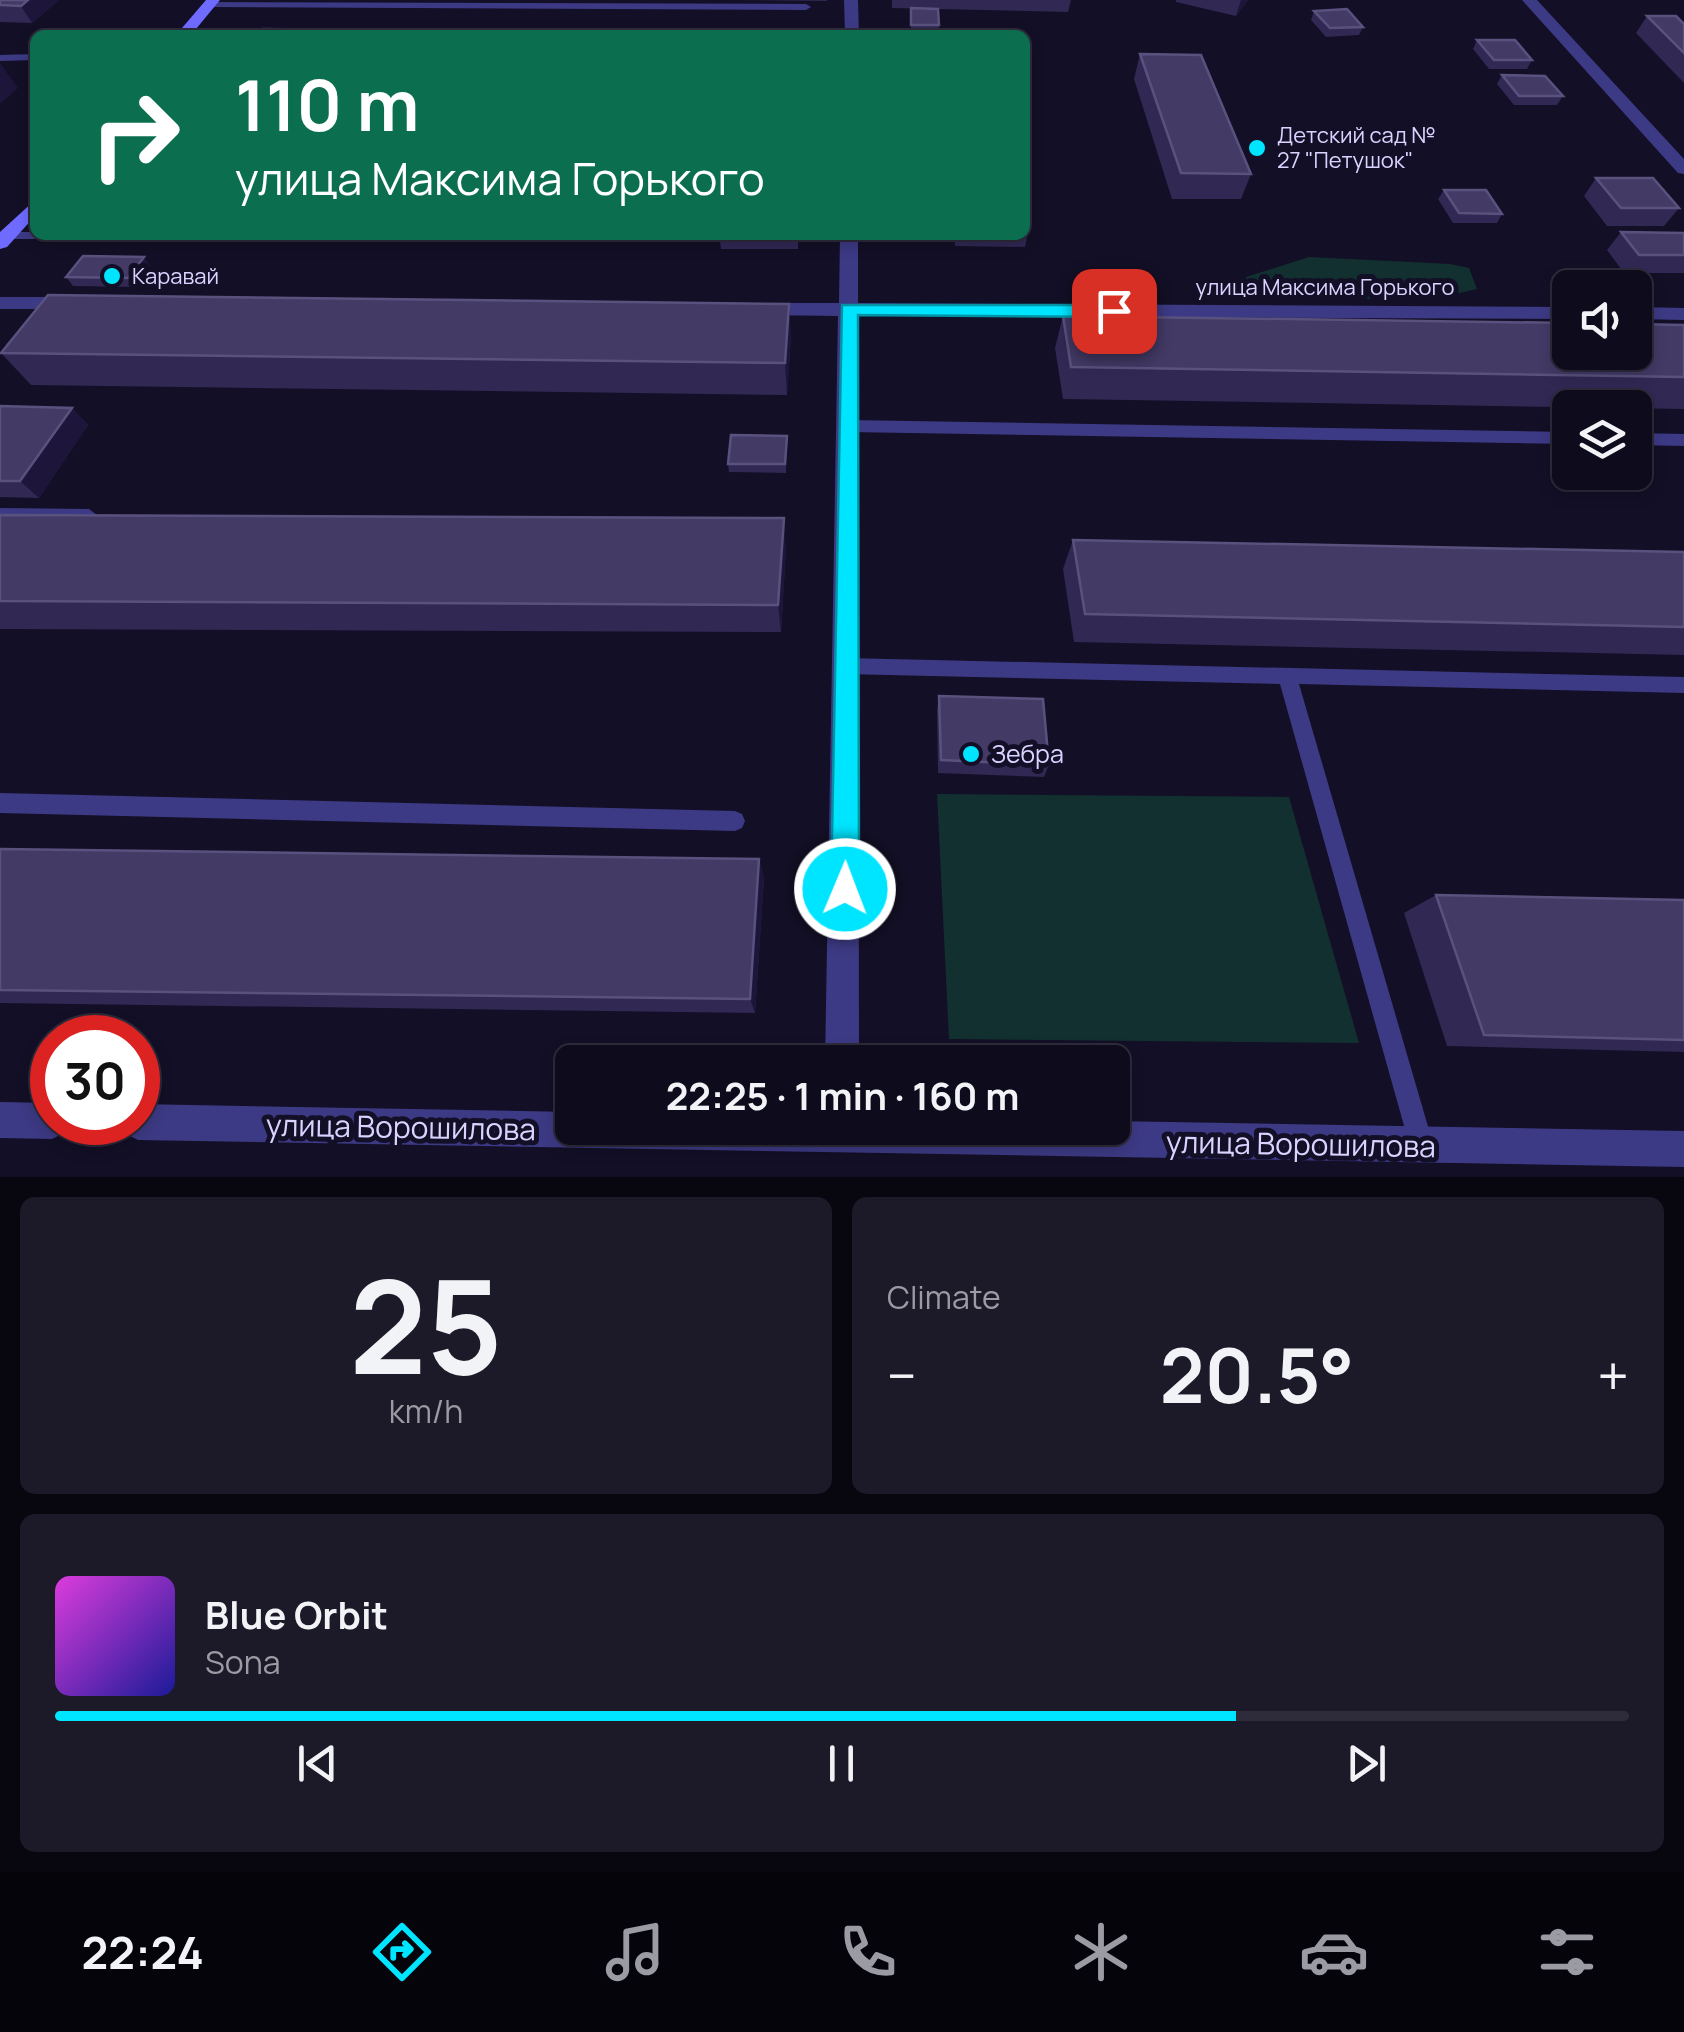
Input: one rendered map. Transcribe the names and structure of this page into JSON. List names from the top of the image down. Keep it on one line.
{"streets":{"street":["улица Максима Горького","улица Ворошилова"]},"places":["Детский сад № 27 \"Петушок\"","Каравай","Зебра"],"page":{"turn":["110 m","улица Максима Горького"],"limit":"30","trip":"22:25 · 1 min · 160 m","tile":[["25","km/h"],"Climate"],"heat":["−","20.5°","+"],"song":["Blue Orbit","Sona"],"tabs":"22:24"}}
